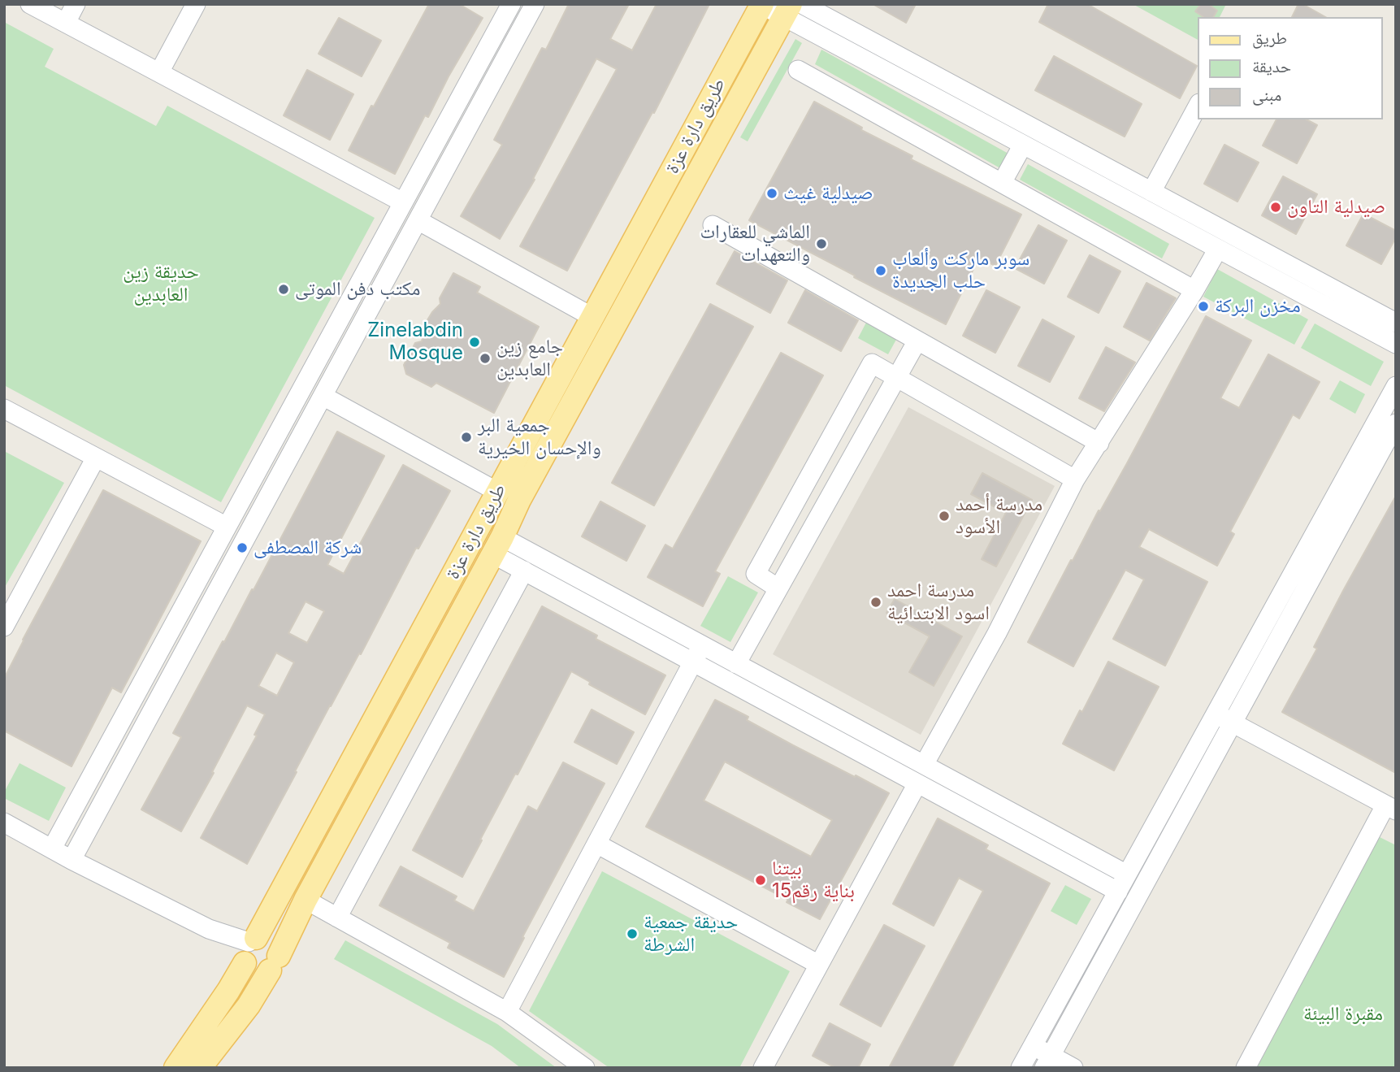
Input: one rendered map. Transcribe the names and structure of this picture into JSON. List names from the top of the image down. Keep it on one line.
{"streets":{"main road":["طريق دارة عزة"]},"parks":["حديقة زين العابدين","مقبرة البيئة"],"places":["صيدلية غيث","صيدلية التاون","الماشي للعقارات والتعهدات","سوبر ماركت وألعاب حلب الجديدة","مكتب دفن الموتى","مخزن البركة","Zinelabdin Mosque","جامع زين العابدين","جمعية البر والإحسان الخيرية","مدرسة أحمد الأسود","شركة المصطفى","مدرسة احمد اسود الابتدائية","بيتنا بناية رقم15","حديقة جمعية الشرطة"],"legend":["طريق","حديقة","مبنى"]}
